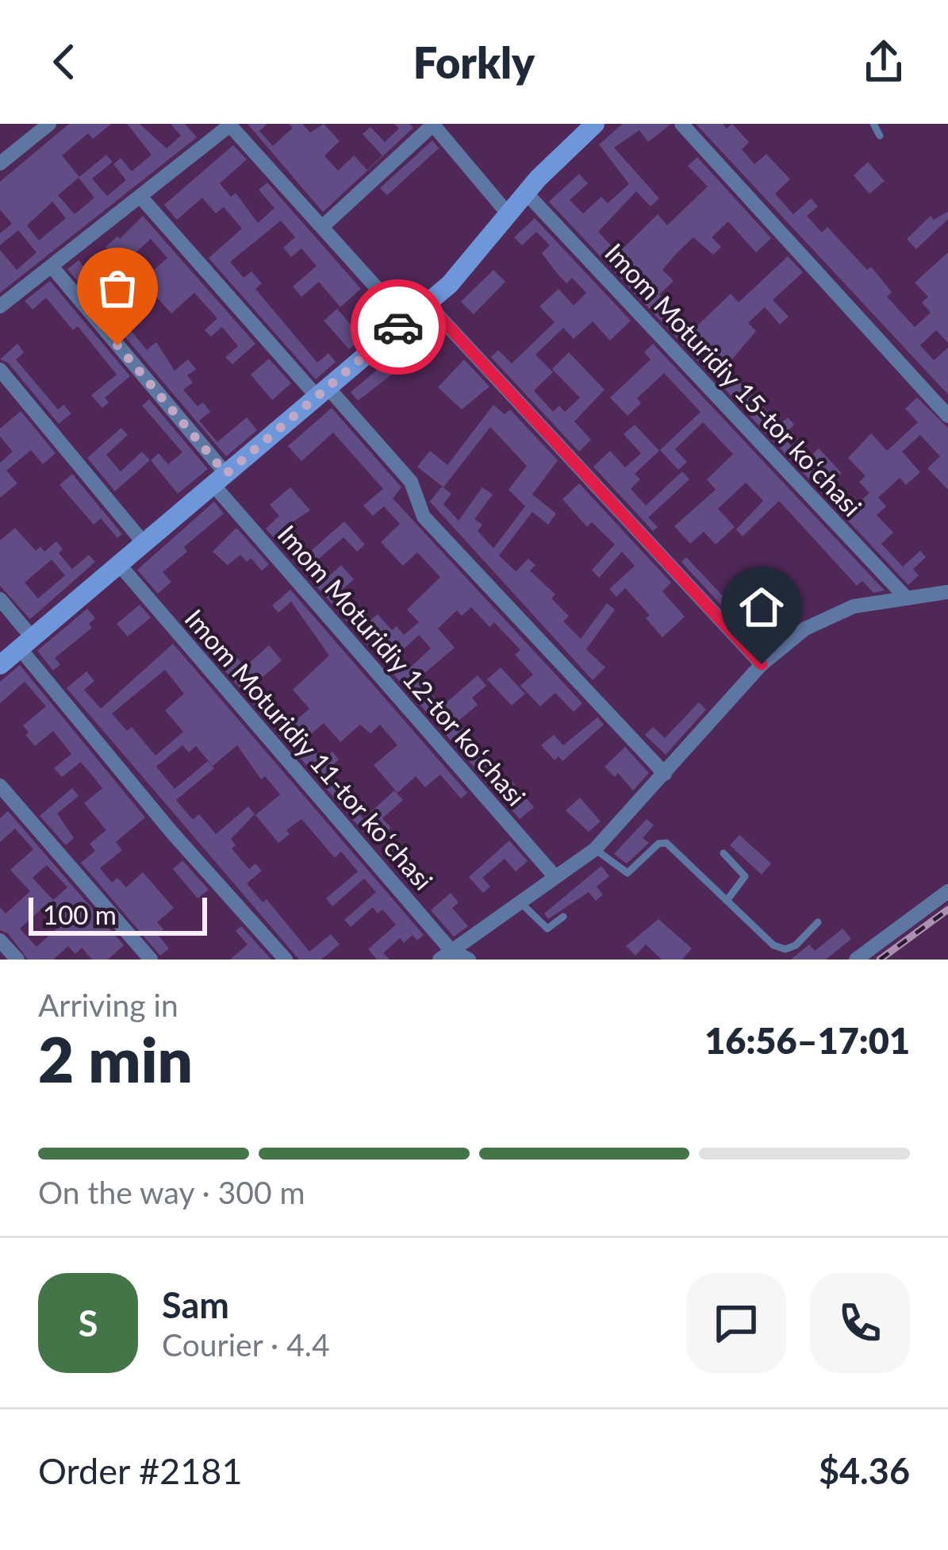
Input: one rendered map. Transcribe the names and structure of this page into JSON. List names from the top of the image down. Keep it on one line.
{"streets":{"street":["Imom Moturidiy 15-tor koʻchasi","Imom Moturidiy 12-tor koʻchasi","Imom Moturidiy 11-tor koʻchasi"]},"scale_bar":"100 m","page":{"header":"Forkly","scale":"100 m","heading":["2 min","Arriving in","16:56–17:01"],"panel":["Sam","Courier · 4.4","Order #2181","$4.36"],"bar":"On the way · 300 m","round":"S"}}
